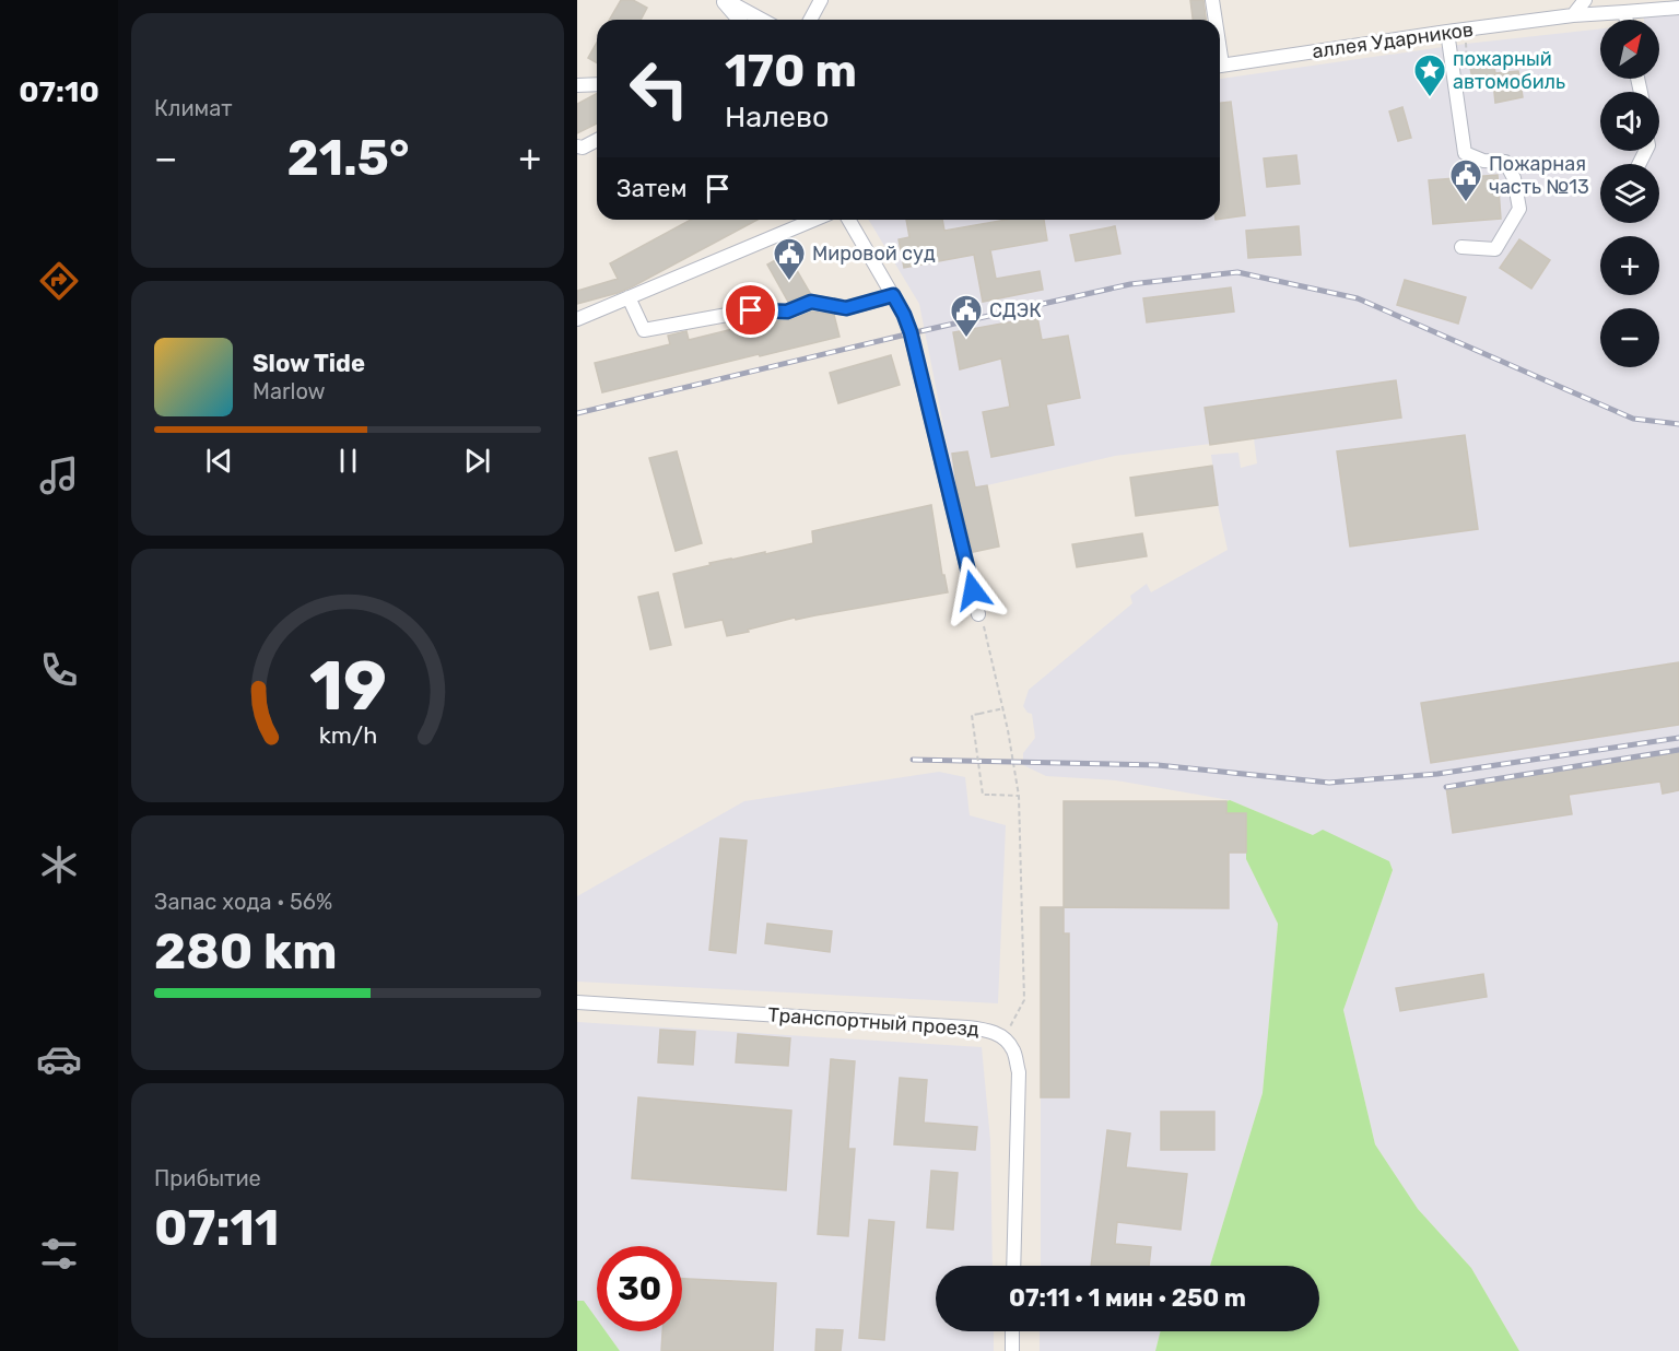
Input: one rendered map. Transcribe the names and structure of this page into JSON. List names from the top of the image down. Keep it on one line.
{"streets":{"street":["аллея Ударников","Транспортный проезд"]},"places":{"place":["пожарный автомобиль"],"public building":["Пожарная часть №13","Мировой суд","СДЭК"]},"north":"top right","page":{"tabs":"07:10","tile":["Климат",["Запас хода · 56%","280 km"],["Прибытие","07:11"]],"map_buttons":["+","−"],"turn":["170 m","Налево"],"heat":["−","21.5°","+"],"then":"Затем","song":["Slow Tide","Marlow"],"limit":"30","trip":"07:11 · 1 мин · 250 m","gauge":["19","km/h"]}}
